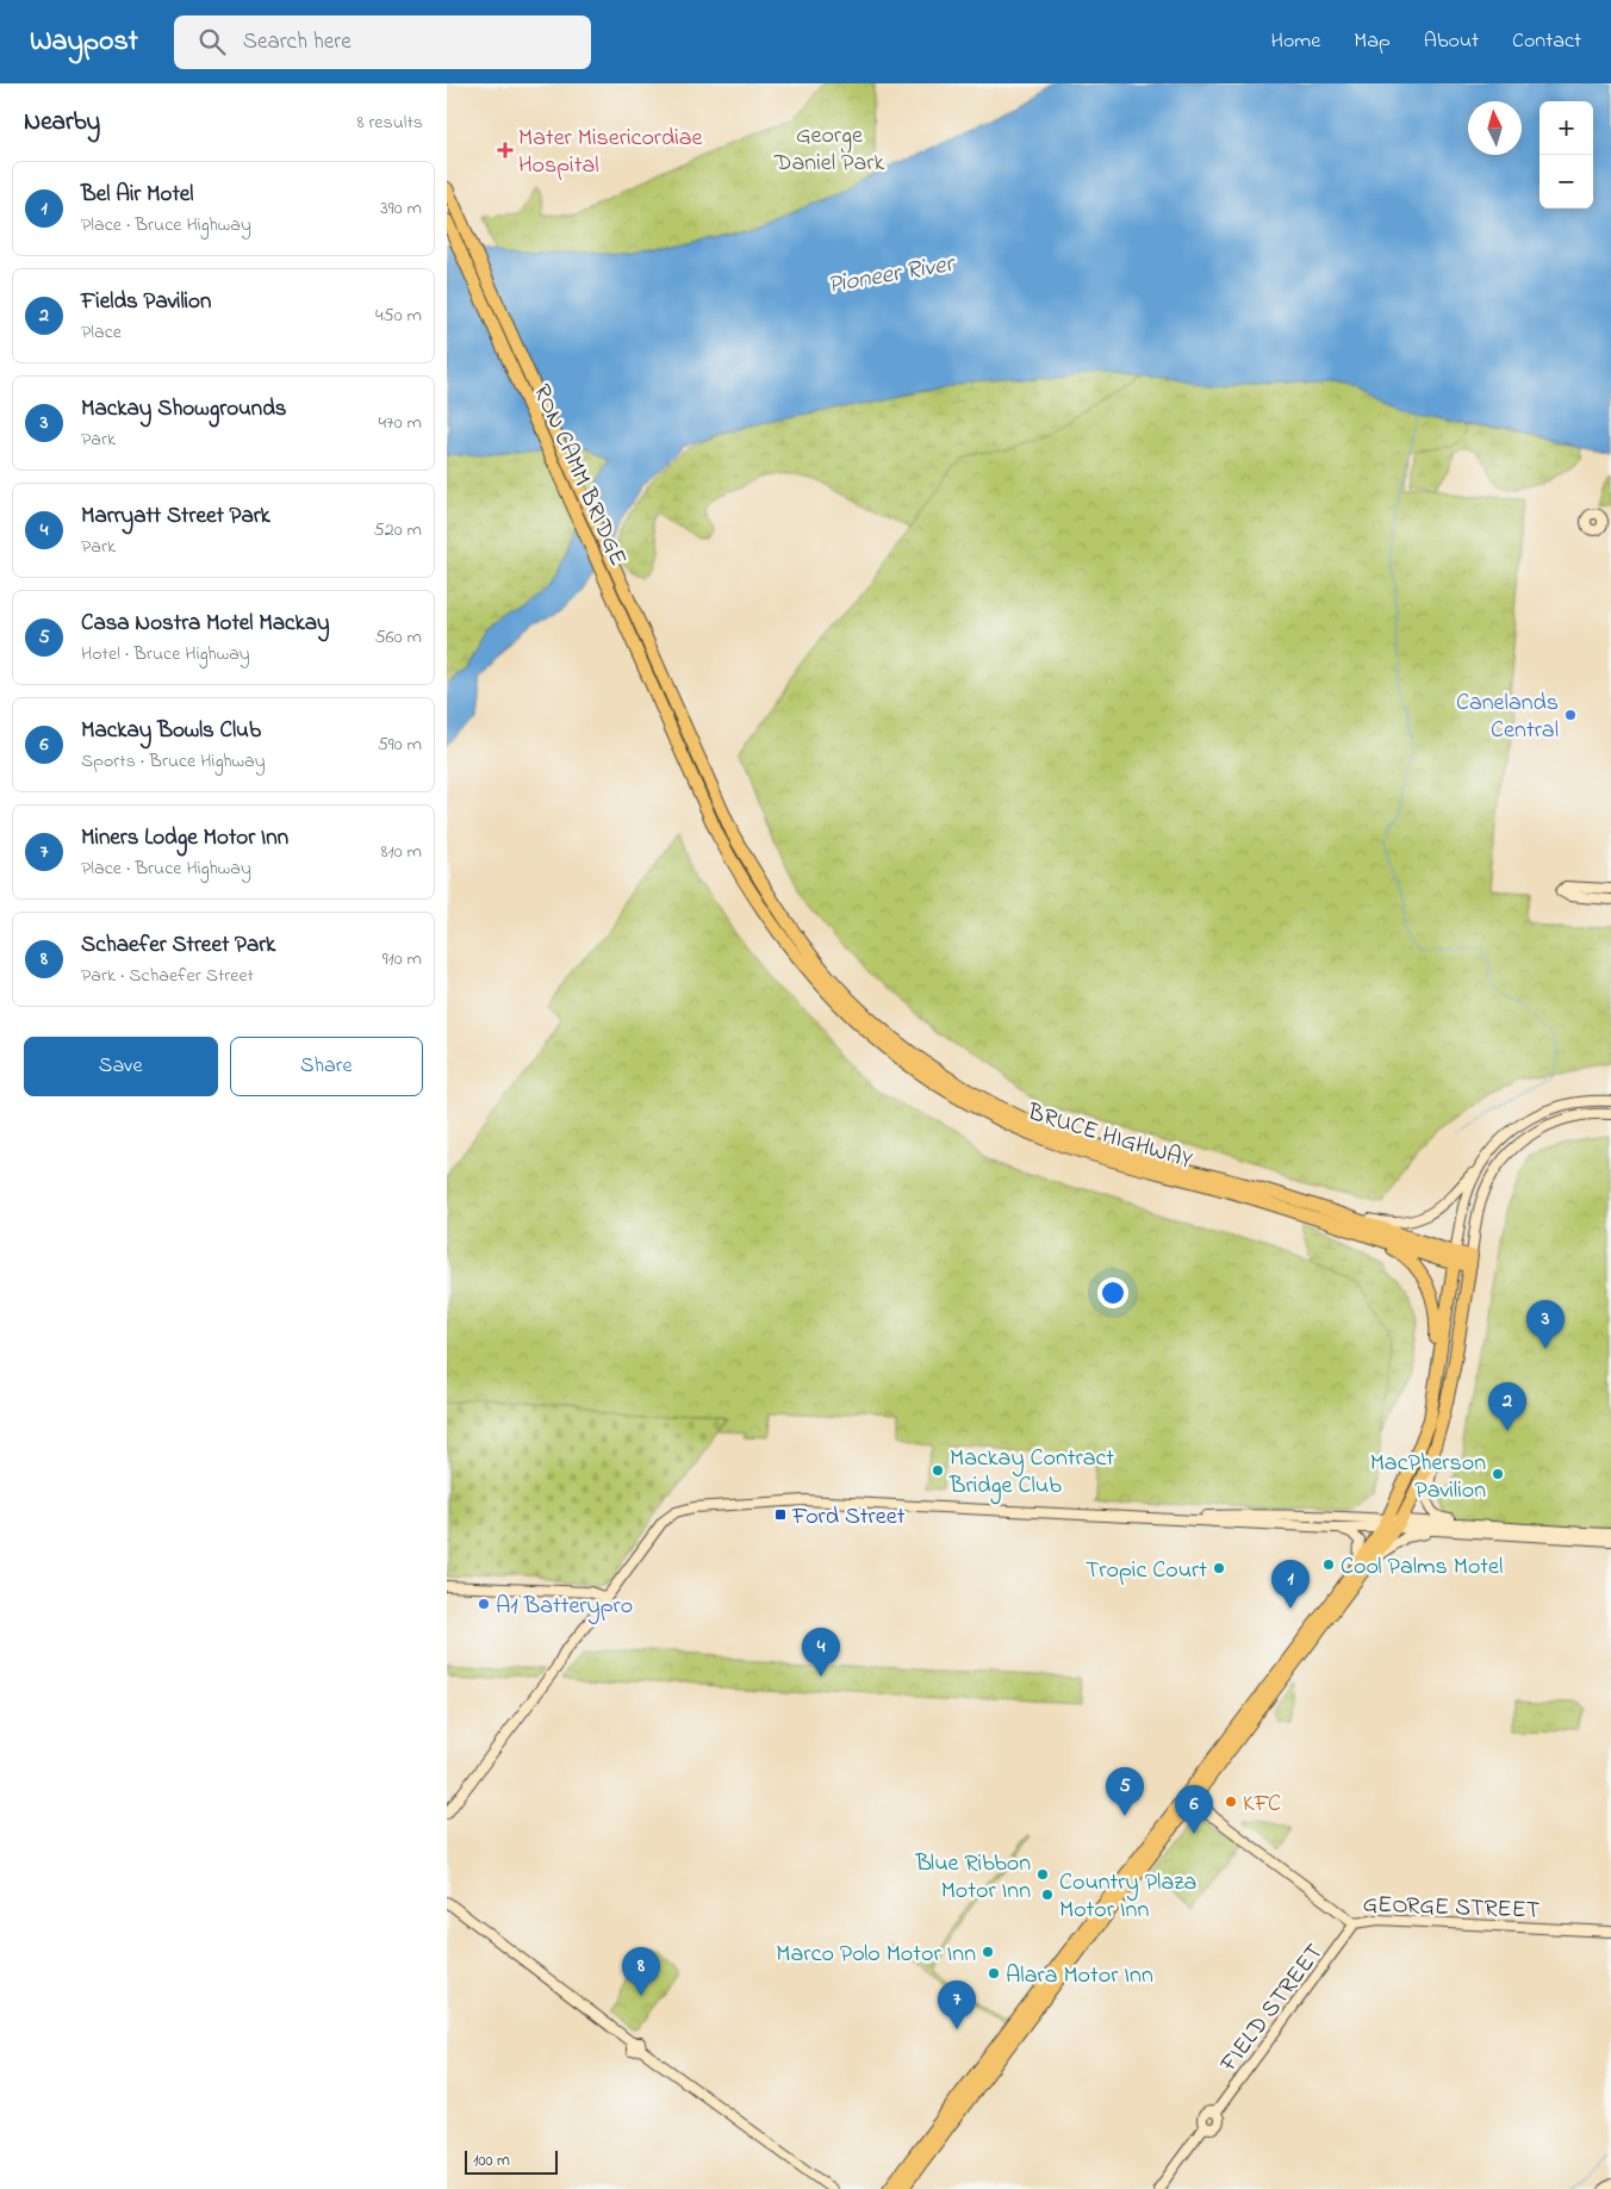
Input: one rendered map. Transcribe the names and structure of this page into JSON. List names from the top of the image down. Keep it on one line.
{"streets":{"highway":["RON CAMM BRIDGE","BRUCE HIGHWAY"],"street":["GEORGE STREET","FIELD STREET"]},"crossings":[["RON CAMM BRIDGE","BRUCE HIGHWAY"],["GEORGE STREET","FIELD STREET"]],"water":["Pioneer River"],"parks":["George Daniel Park"],"places":{"health":["Mater Misericordiae Hospital"],"other":["Canelands Central","Mackay Contract Bridge Club","MacPherson Pavilion","Cool Palms Motel","Tropic Court","A1 Batterypro","KFC","Blue Ribbon Motor Inn","Country Plaza Motor Inn","Marco Polo Motor Inn","Alara Motor Inn"],"transit":["Ford Street"]},"scale_bar":"100 m","north":"top","page":{"header":"Waypost","search":"Search here","nav":["Home","Map","About","Contact"],"heading":["Nearby","8 results"],"map_buttons":["+","−"],"list":[{"mark":"1","name":"Bel Air Motel","note":"Place · Bruce Highway","value":"390 m"},{"mark":"2","name":"Fields Pavilion","note":"Place","value":"450 m"},{"mark":"3","name":"Mackay Showgrounds","note":"Park","value":"470 m"},{"mark":"4","name":"Marryatt Street Park","note":"Park","value":"520 m"},{"mark":"5","name":"Casa Nostra Motel Mackay","note":"Hotel · Bruce Highway","value":"560 m"},{"mark":"6","name":"Mackay Bowls Club","note":"Sports · Bruce Highway","value":"590 m"},{"mark":"7","name":"Miners Lodge Motor Inn","note":"Place · Bruce Highway","value":"810 m"},{"mark":"8","name":"Schaefer Street Park","note":"Park · Schaefer Street","value":"910 m"}],"buttons":["Save","Share"],"pins":["3","2","1","4","5","6","8","7"],"scale":"100 m"}}
